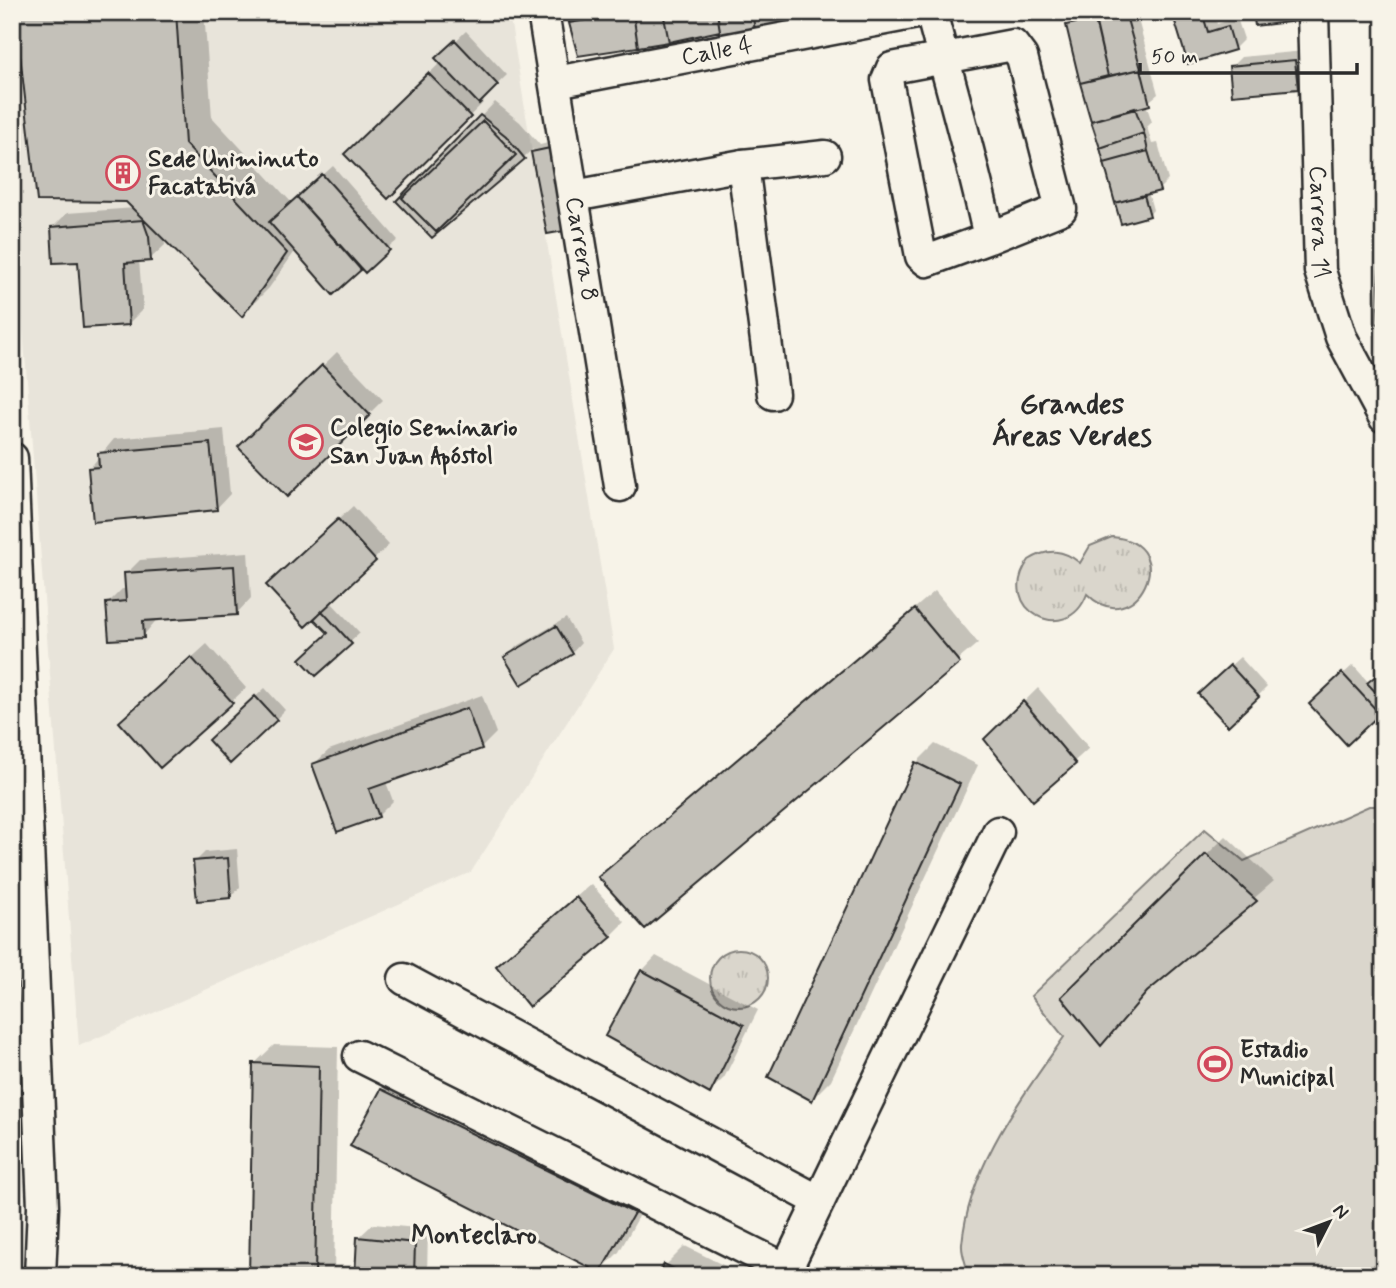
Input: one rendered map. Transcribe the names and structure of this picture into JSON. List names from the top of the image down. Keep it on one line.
{"streets":{"street":["Calle 4","Carrera 11","Carrera 8"]},"crossings":[["Calle 4","Carrera 8"]],"districts":["Grandes Áreas Verdes","Monteclaro"],"places":{"building":["Sede Uniminuto Facatativá"],"school or university":["Colegio Seminario San Juan Apóstol"],"sports":["Estadio Municipal"]},"scale_bar":"50 m","north":"top right"}
